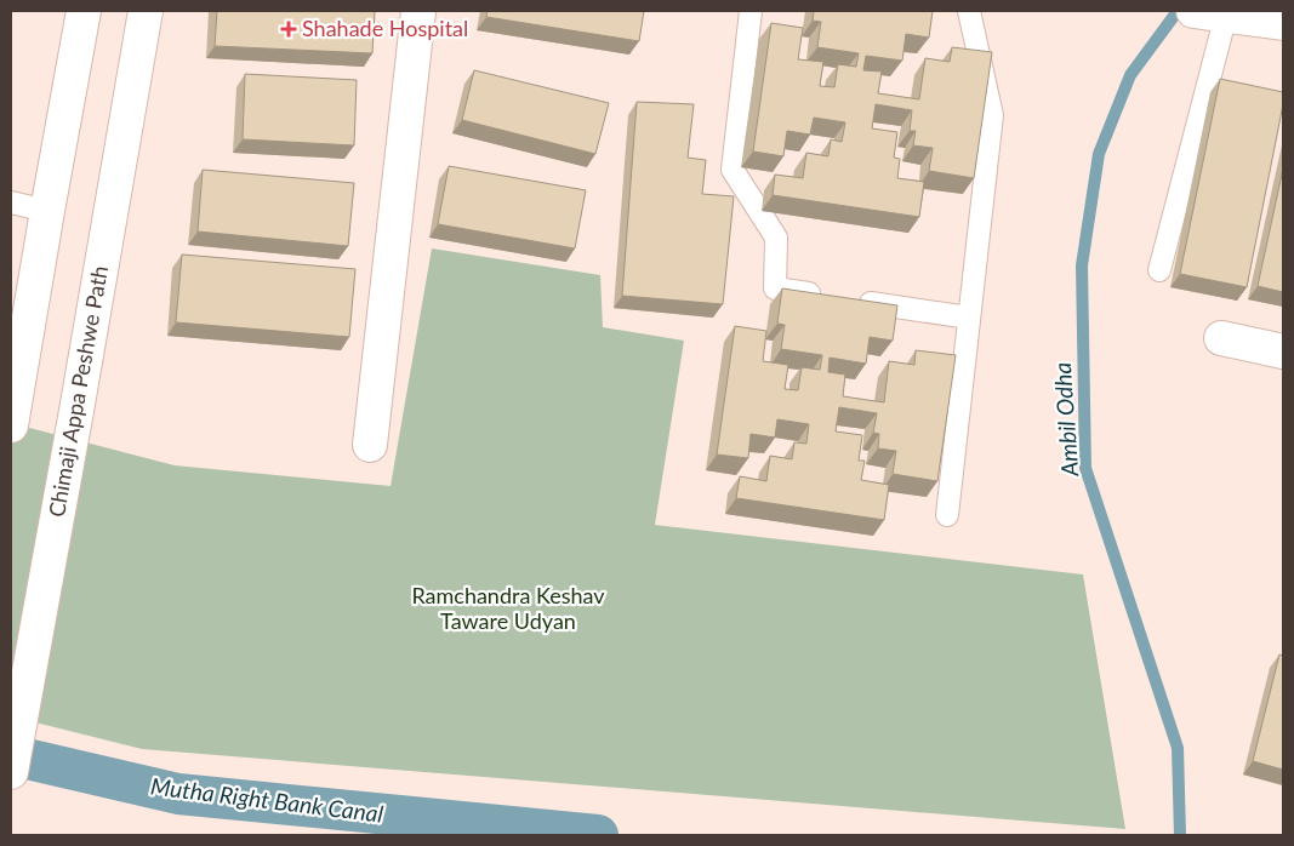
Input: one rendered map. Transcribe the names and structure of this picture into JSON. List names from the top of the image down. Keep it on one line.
{"streets":{"main road":["Chimaji Appa Peshwe Path"]},"water":["Ambil Odha","Mutha Right Bank Canal"],"parks":["Ramchandra Keshav Taware Udyan"],"places":{"health":["Shahade Hospital"]}}
